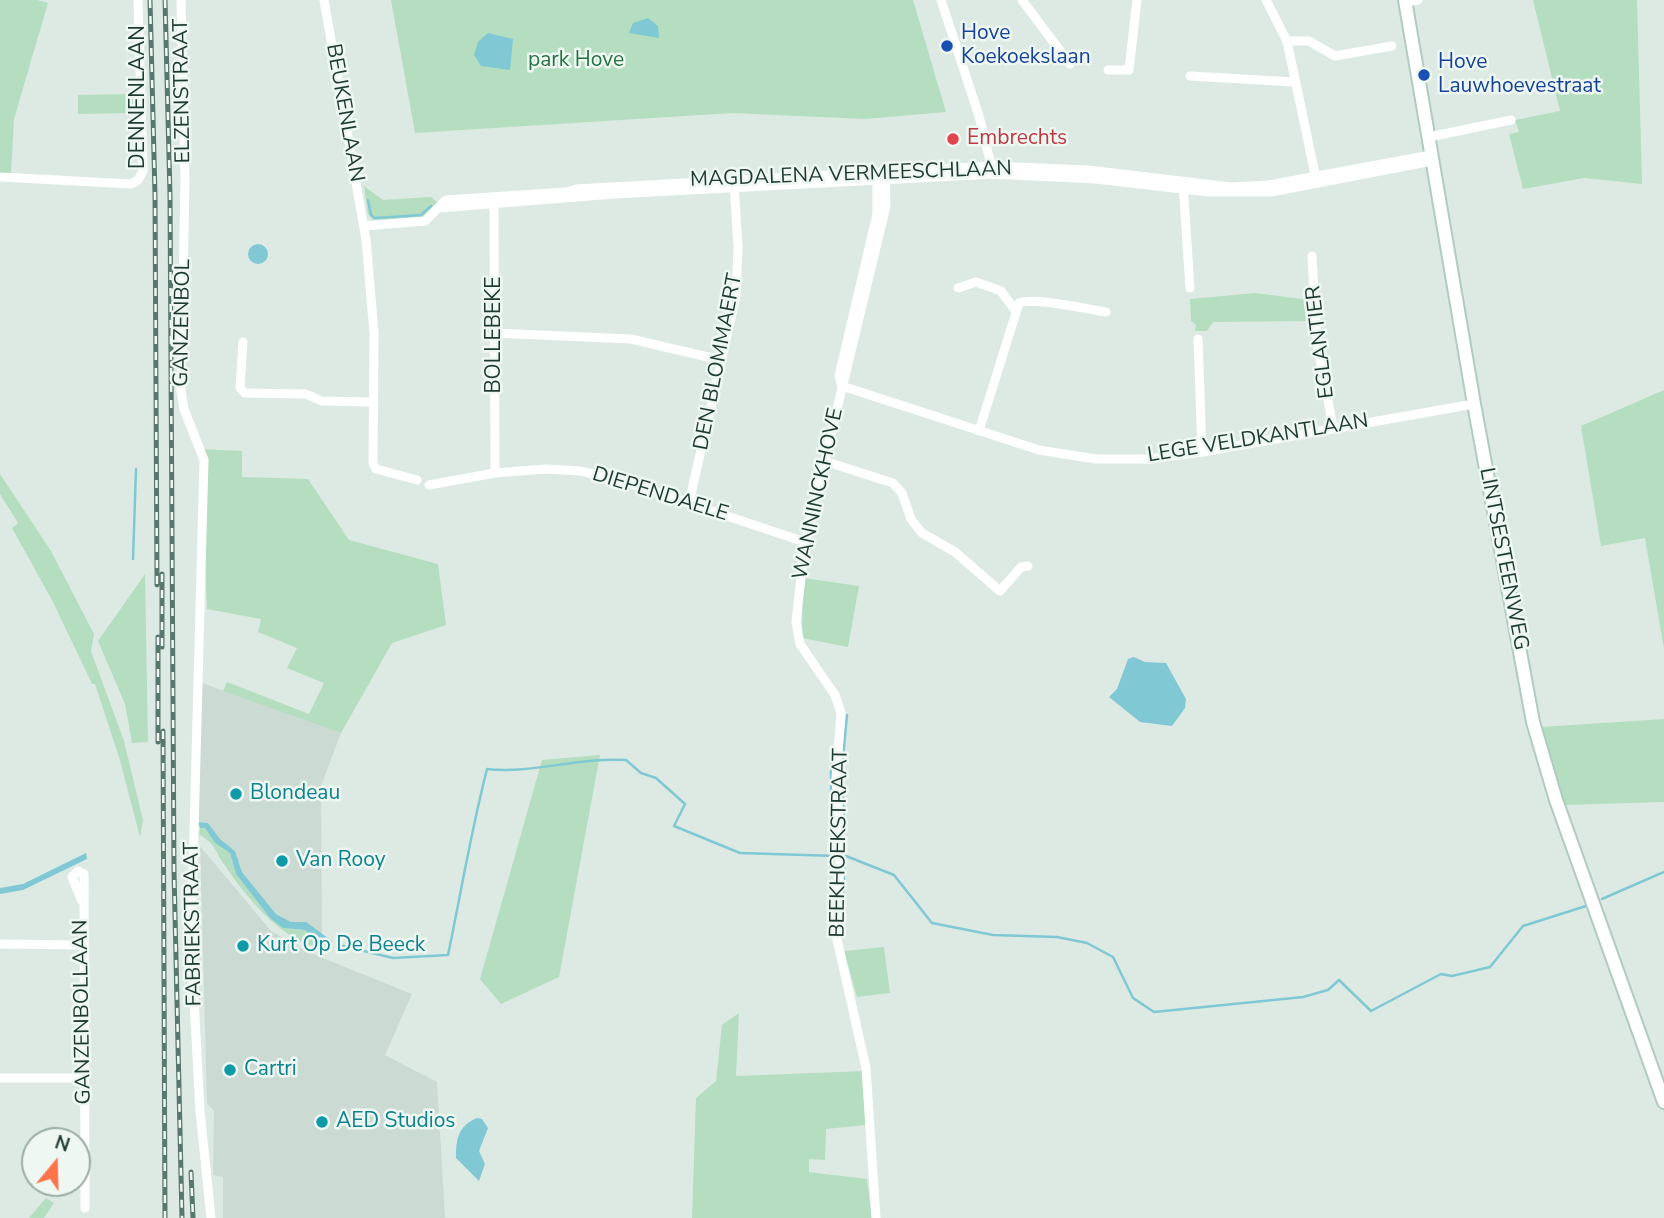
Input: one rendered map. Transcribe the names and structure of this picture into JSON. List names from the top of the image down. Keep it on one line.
{"streets":{"street":["ELZENSTRAAT","DENNENLAAN","BEUKENLAAN","MAGDALENA VERMEESCHLAAN","GANZENBOL","BOLLEBEKE","EGLANTIER","DEN BLOMMAERT","LEGE VELDKANTLAAN","WANNINCKHOVE","DIEPENDAELE","LINTSESTEENWEG","BEEKHOEKSTRAAT","FABRIEKSTRAAT","GANZENBOLLAAN"]},"crossings":[["ELZENSTRAAT","GANZENBOL"],["BEUKENLAAN","MAGDALENA VERMEESCHLAAN"],["MAGDALENA VERMEESCHLAAN","BOLLEBEKE"],["MAGDALENA VERMEESCHLAAN","DEN BLOMMAERT"],["MAGDALENA VERMEESCHLAAN","WANNINCKHOVE"],["MAGDALENA VERMEESCHLAAN","LINTSESTEENWEG"],["GANZENBOL","FABRIEKSTRAAT"],["BOLLEBEKE","DIEPENDAELE"],["EGLANTIER","LEGE VELDKANTLAAN"],["DEN BLOMMAERT","DIEPENDAELE"],["LEGE VELDKANTLAAN","WANNINCKHOVE"],["LEGE VELDKANTLAAN","LINTSESTEENWEG"],["WANNINCKHOVE","DIEPENDAELE"],["WANNINCKHOVE","BEEKHOEKSTRAAT"]],"parks":["park Hove"],"places":["Hove Koekoekslaan","Hove Lauwhoevestraat","Embrechts","Blondeau","Van Rooy","Kurt Op De Beeck","Cartri","AED Studios"],"north":"top"}
